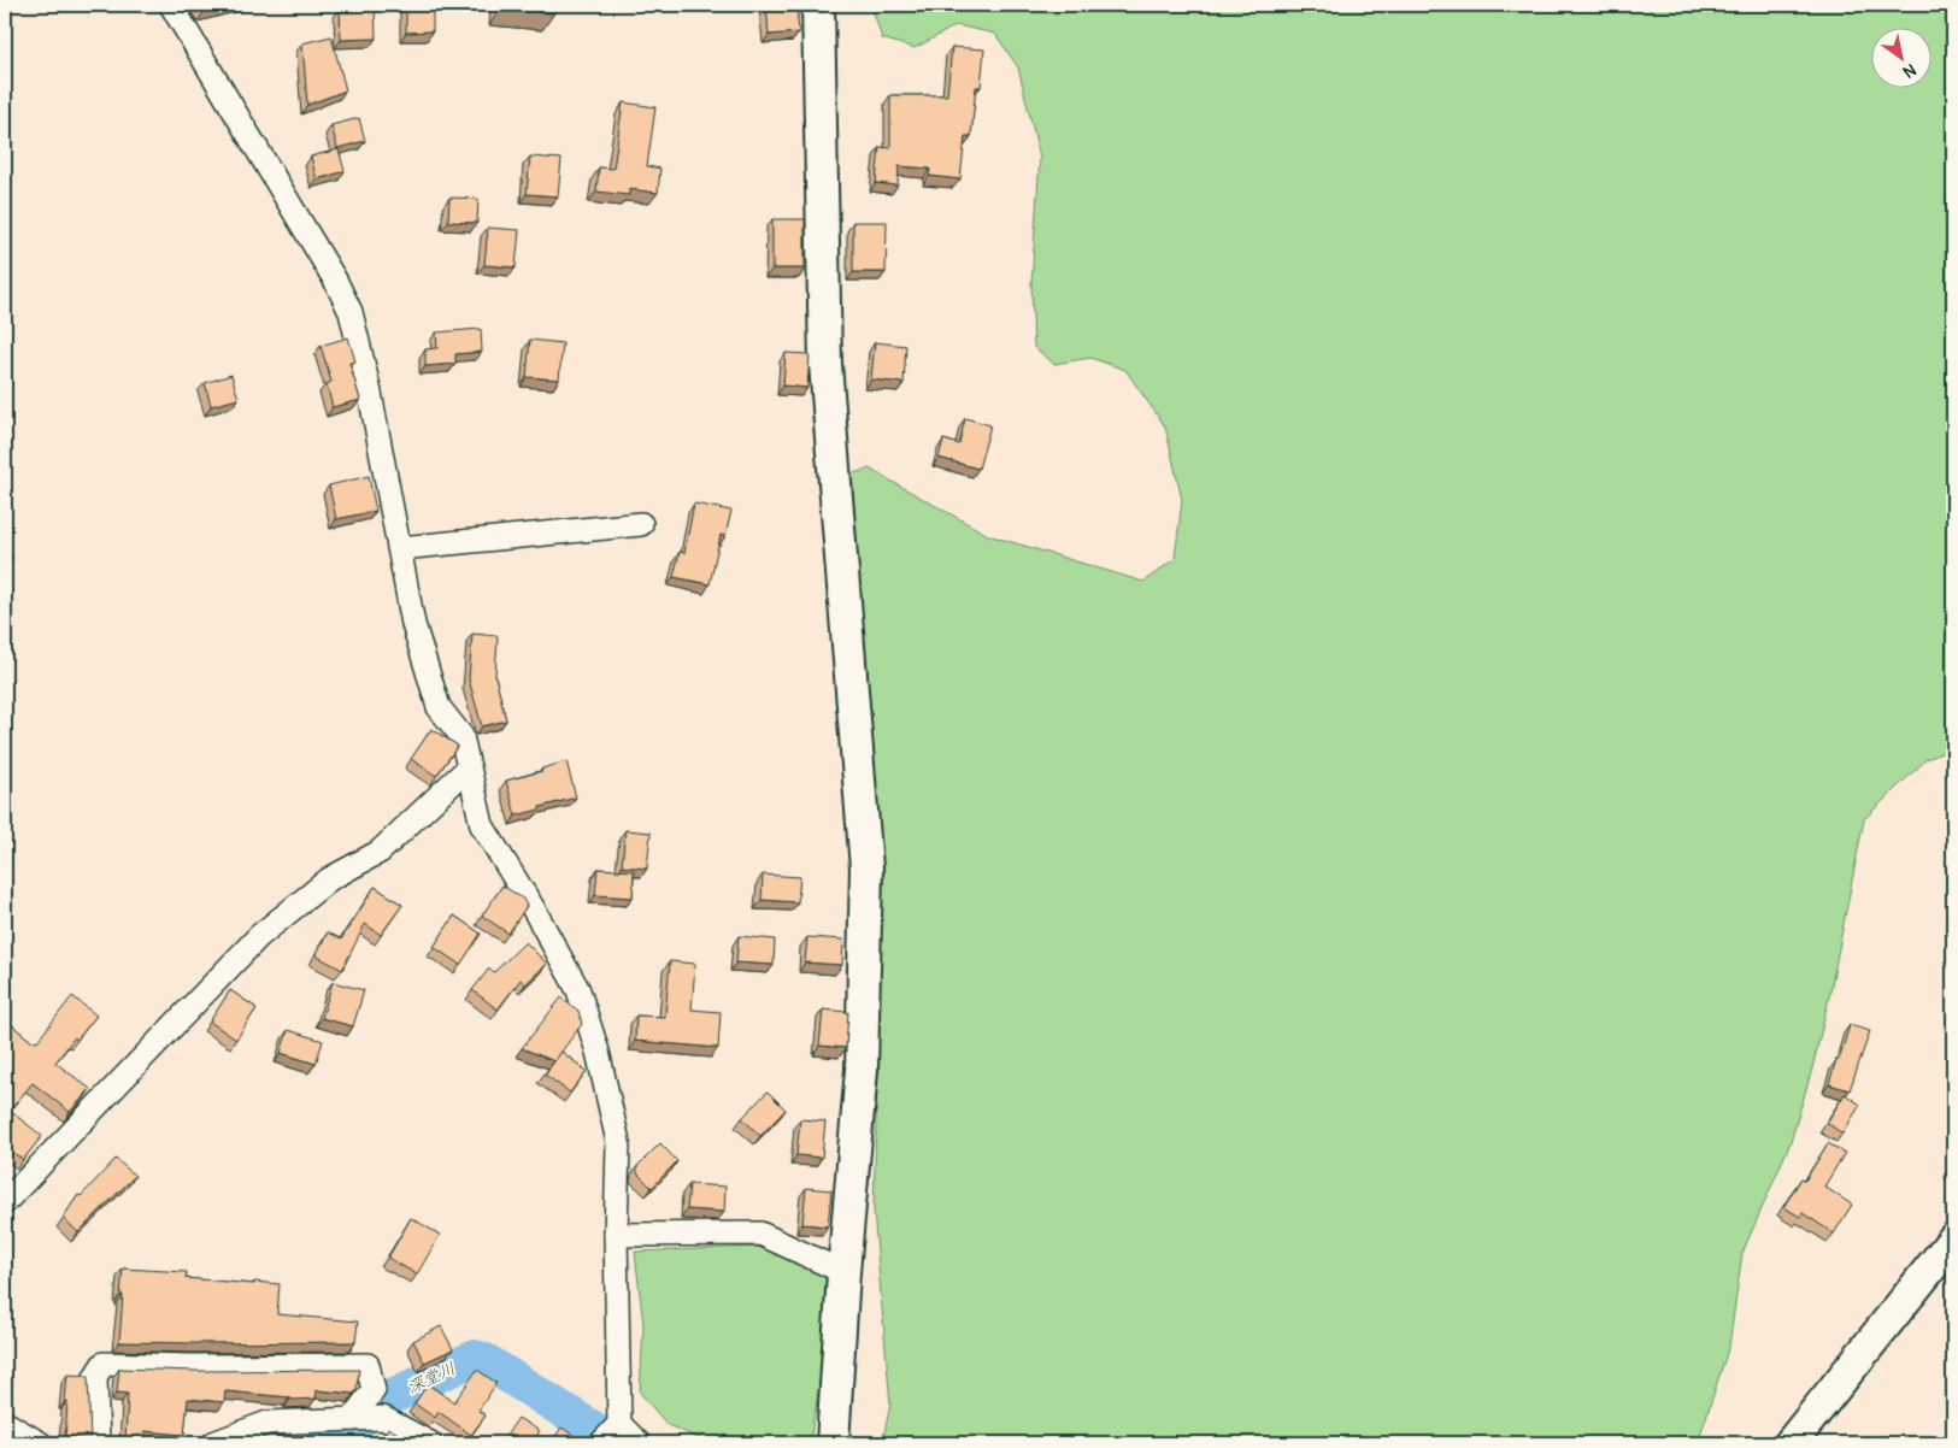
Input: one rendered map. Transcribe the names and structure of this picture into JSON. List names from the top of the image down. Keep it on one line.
{"water":["深堂川"],"north":"bottom right"}
